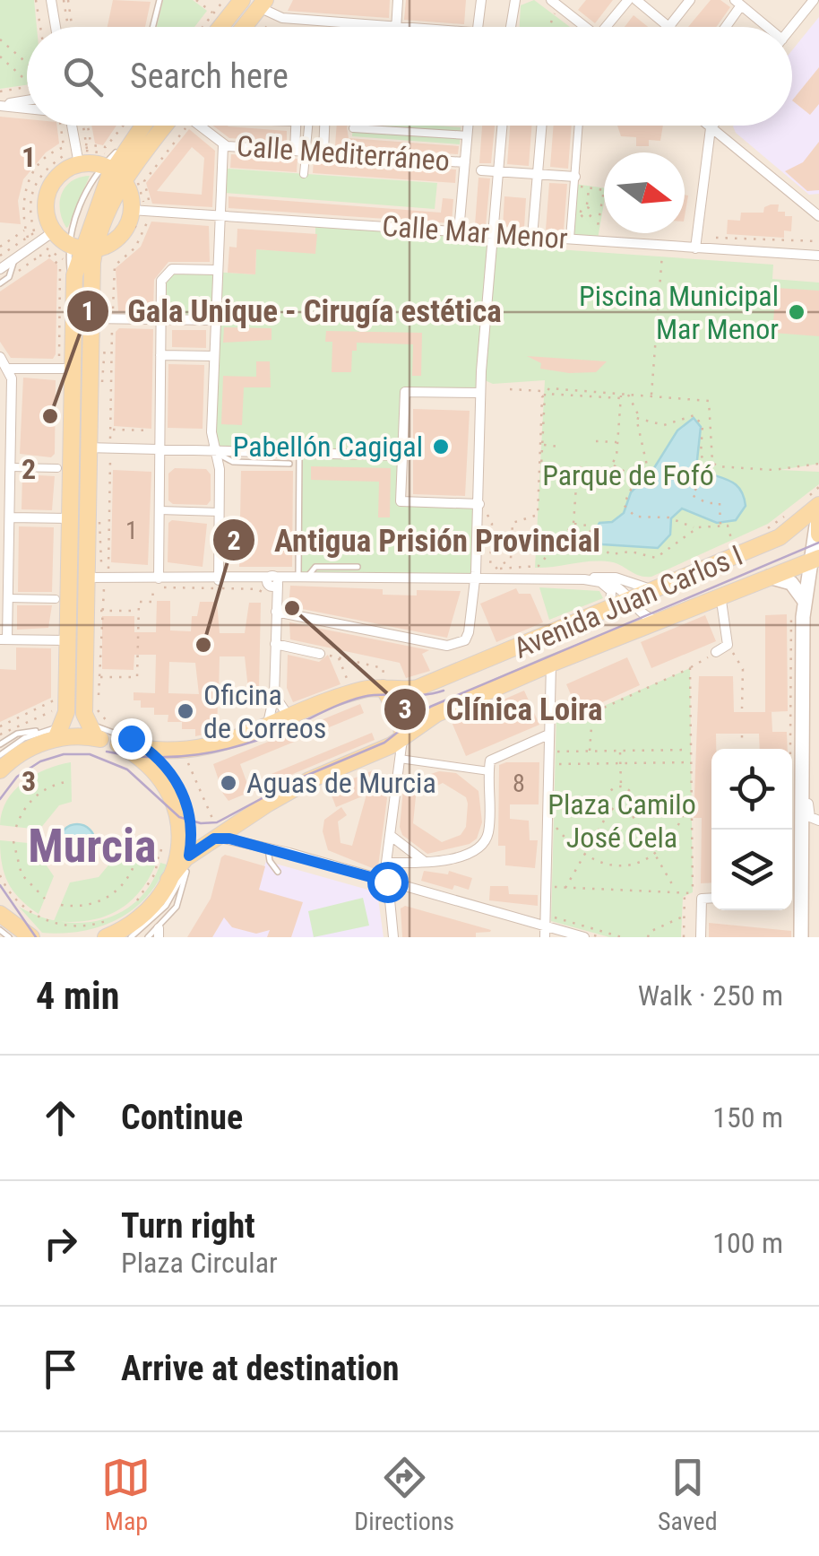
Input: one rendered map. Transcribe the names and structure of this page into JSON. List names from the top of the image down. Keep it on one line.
{"streets":{"main road":["Avenida Juan Carlos I"],"street":["Calle Mediterráneo","Calle Mar Menor"]},"districts":["Murcia"],"parks":["Parque de Fofó","Plaza Camilo José Cela"],"places":["Piscina Municipal Mar Menor","Gala Unique - Cirugía estética","Pabellón Cagigal","Clínica Loira","Antigua Prisión Provincial","Oficina de Correos","Aguas de Murcia"],"house_numbers":["1","8"],"north":"right","page":{"search":"Search here","heading":["4 min","Walk · 250 m"],"list":[["Continue","150 m"],["Turn right","Plaza Circular","100 m"],"Arrive at destination"],"nav":["Map","Directions","Saved"]},"grid":{"rows":["1","2","3"]}}
